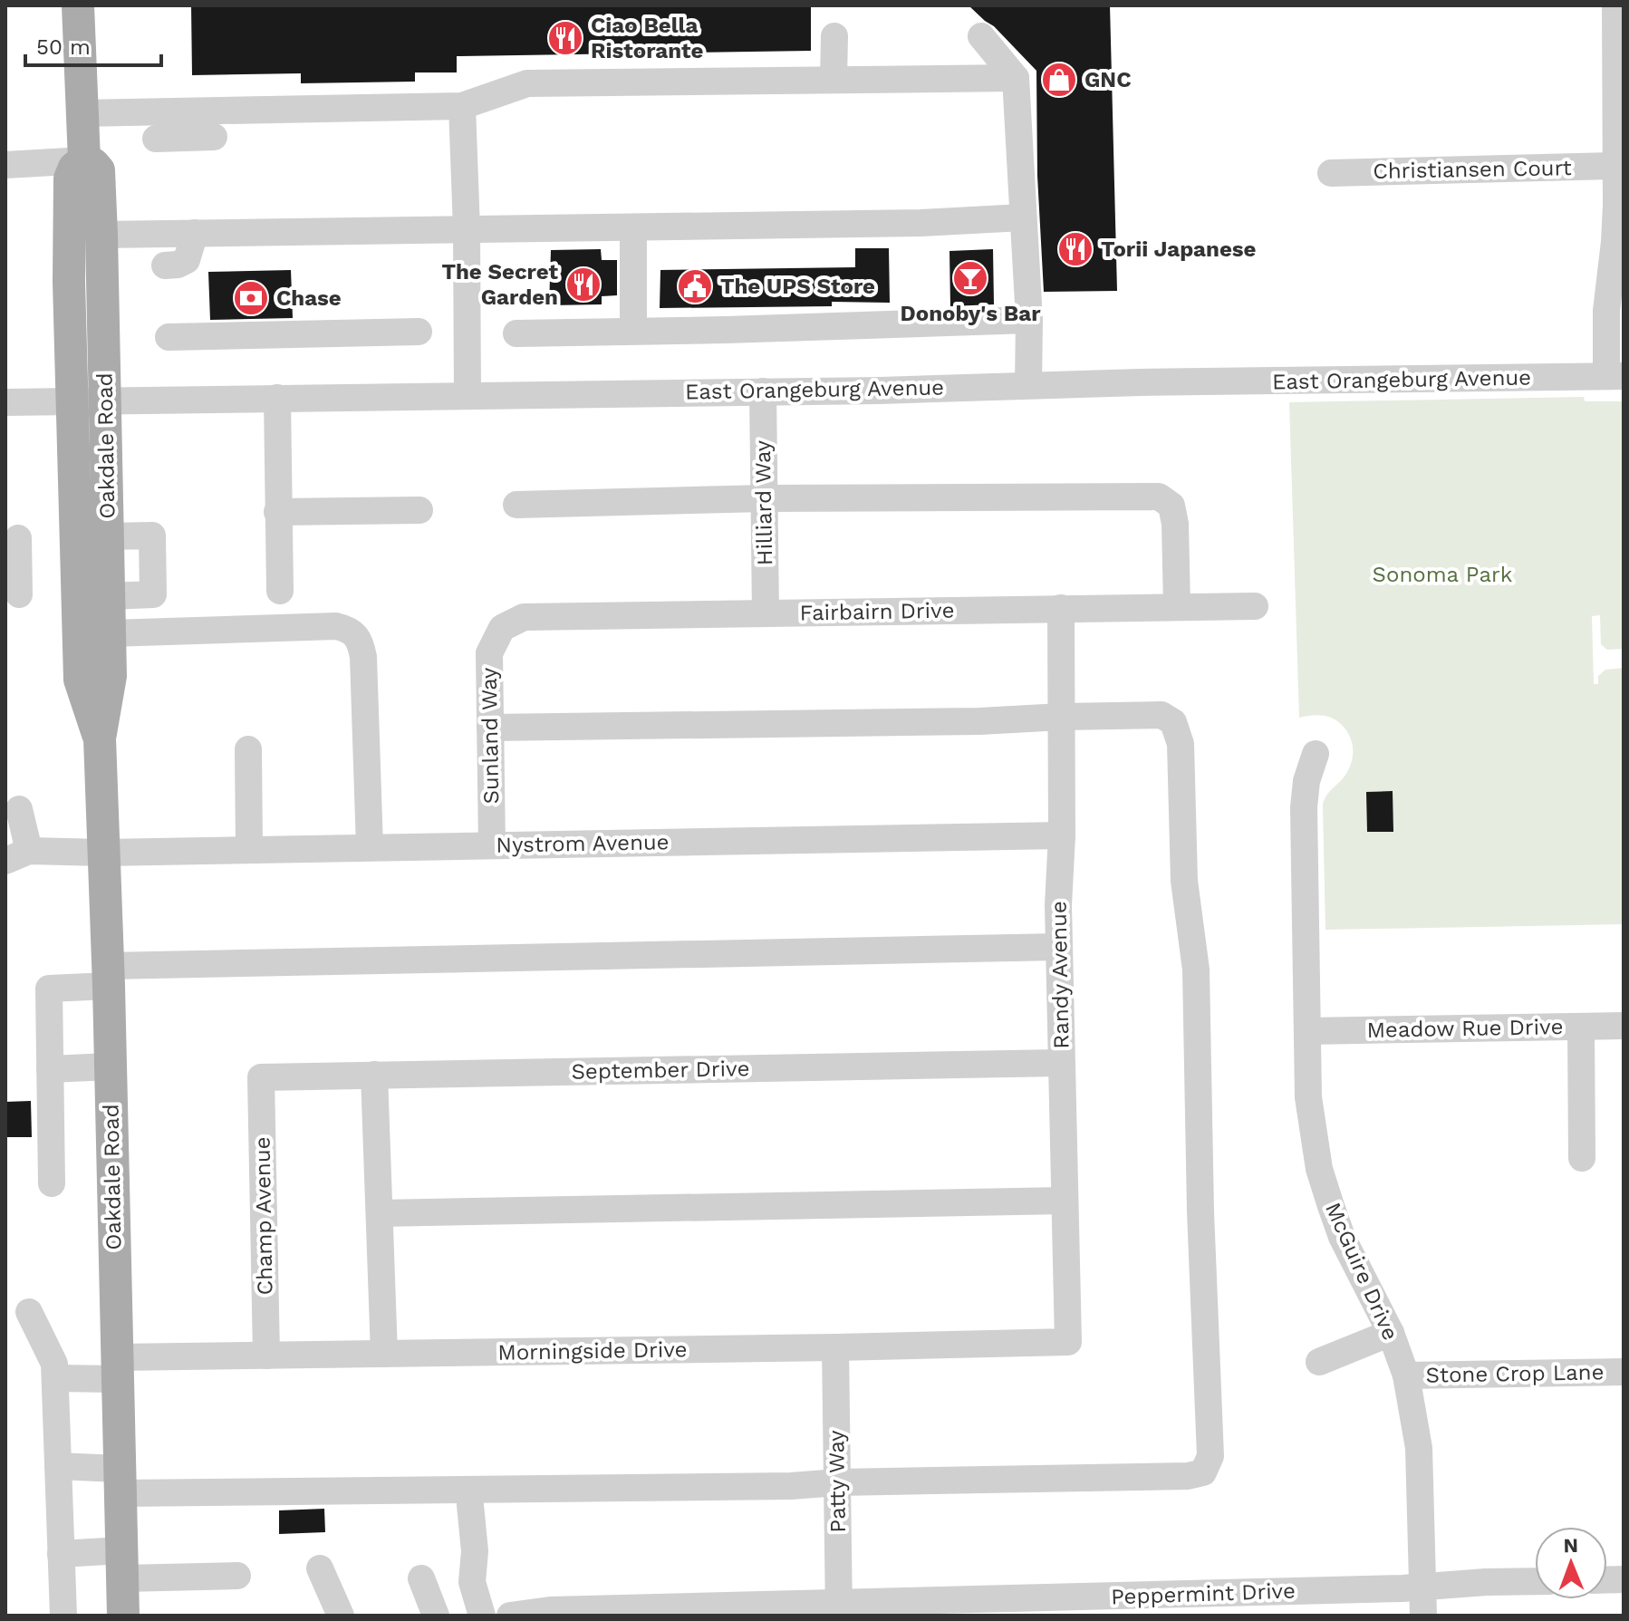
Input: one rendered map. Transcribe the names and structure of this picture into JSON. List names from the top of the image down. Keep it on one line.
{"streets":{"main road":["Oakdale Road"],"street":["Christiansen Court","East Orangeburg Avenue","Hilliard Way","Fairbairn Drive","Sunland Way","Nystrom Avenue","Randy Avenue","Meadow Rue Drive","September Drive","Champ Avenue","McGuire Drive","Morningside Drive","Stone Crop Lane","Patty Way","Peppermint Drive"]},"crossings":[["East Orangeburg Avenue","Oakdale Road"],["East Orangeburg Avenue","Hilliard Way"],["Oakdale Road","Nystrom Avenue"],["Oakdale Road","Morningside Drive"],["Hilliard Way","Fairbairn Drive"],["Fairbairn Drive","Sunland Way"],["Fairbairn Drive","Randy Avenue"],["Sunland Way","Nystrom Avenue"],["Nystrom Avenue","Randy Avenue"],["Randy Avenue","September Drive"],["Randy Avenue","Morningside Drive"],["Meadow Rue Drive","McGuire Drive"],["September Drive","Champ Avenue"],["Champ Avenue","Morningside Drive"],["McGuire Drive","Stone Crop Lane"],["McGuire Drive","Peppermint Drive"],["Morningside Drive","Patty Way"],["Patty Way","Peppermint Drive"]],"parks":["Sonoma Park"],"places":{"restaurant":["Ciao Bella Ristorante","Torii Japanese","The Secret Garden"],"shop":["GNC"],"bar":["Donoby's Bar"],"public building":["The UPS Store"],"bank":["Chase"]},"scale_bar":"50 m","north":"top"}
